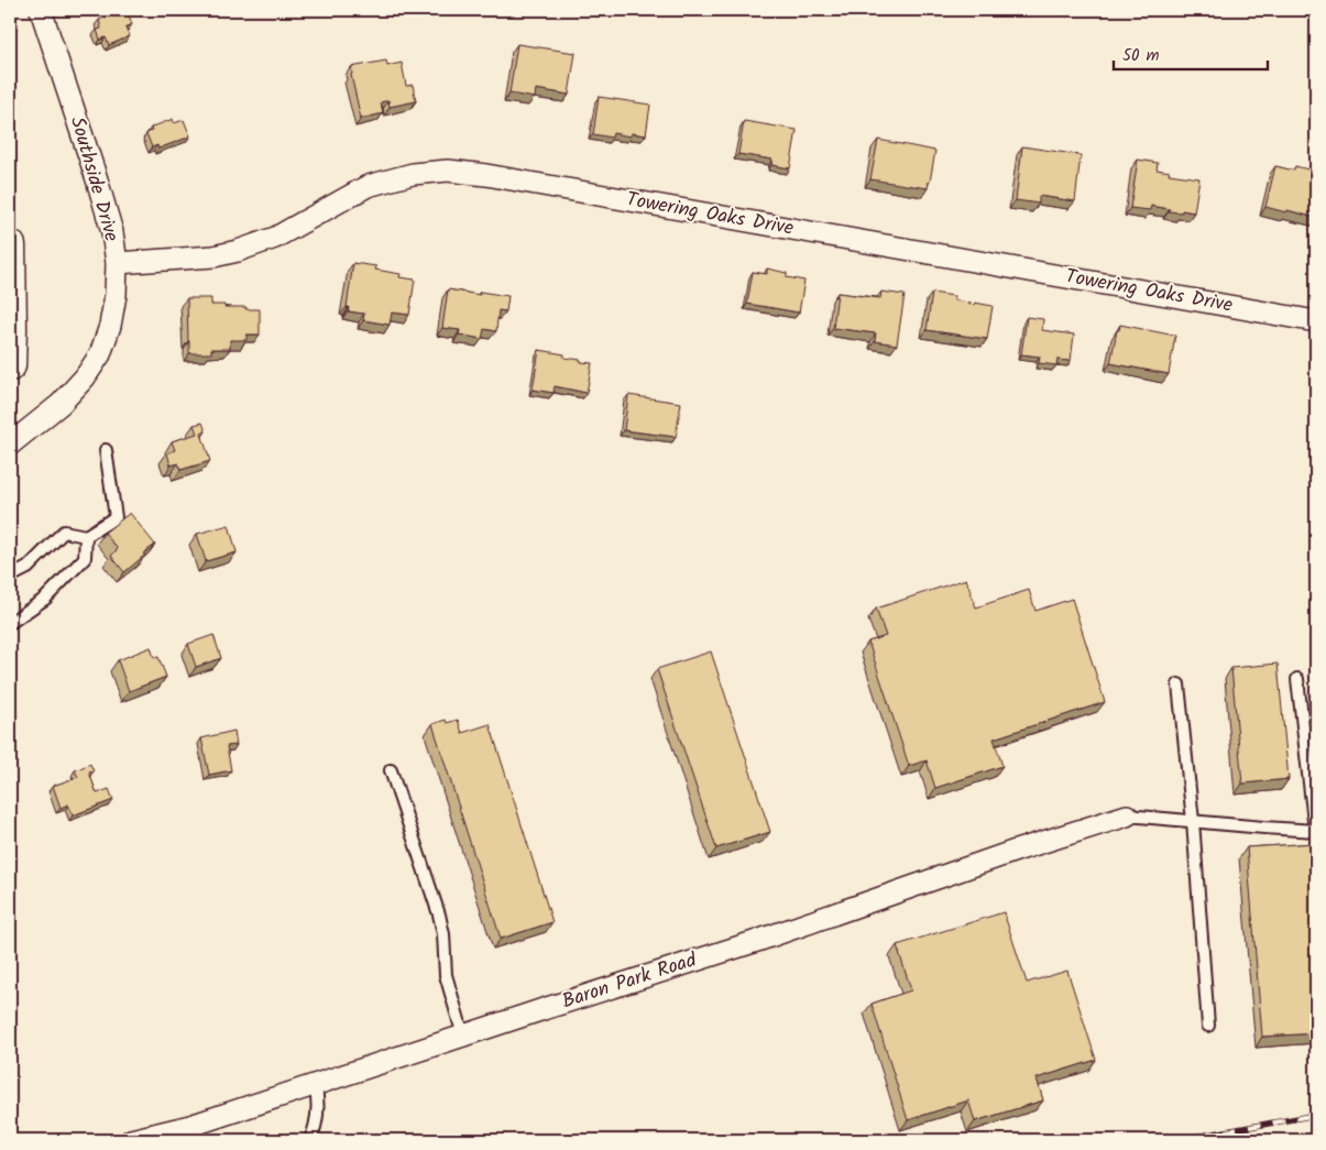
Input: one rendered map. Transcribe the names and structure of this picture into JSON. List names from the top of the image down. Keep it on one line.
{"streets":{"street":["Southside Drive","Towering Oaks Drive","Baron Park Road"]},"crossings":[["Southside Drive","Towering Oaks Drive"]],"scale_bar":"50 m"}
